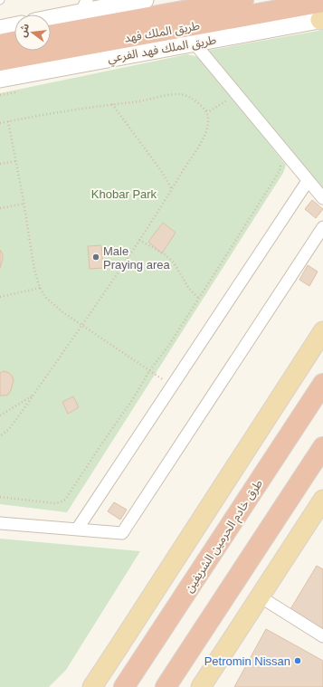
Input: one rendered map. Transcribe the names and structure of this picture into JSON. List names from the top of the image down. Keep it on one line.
{"streets":{"highway":["طريق الملك فهد","طرق خادم الحرمين الشريفين"],"main road":["طريق الملك فهد الفرعي"]},"crossings":[["طريق الملك فهد","طريق الملك فهد الفرعي"]],"parks":["Khobar Park"],"places":["Male Praying area","Petromin Nissan"],"north":"left"}
